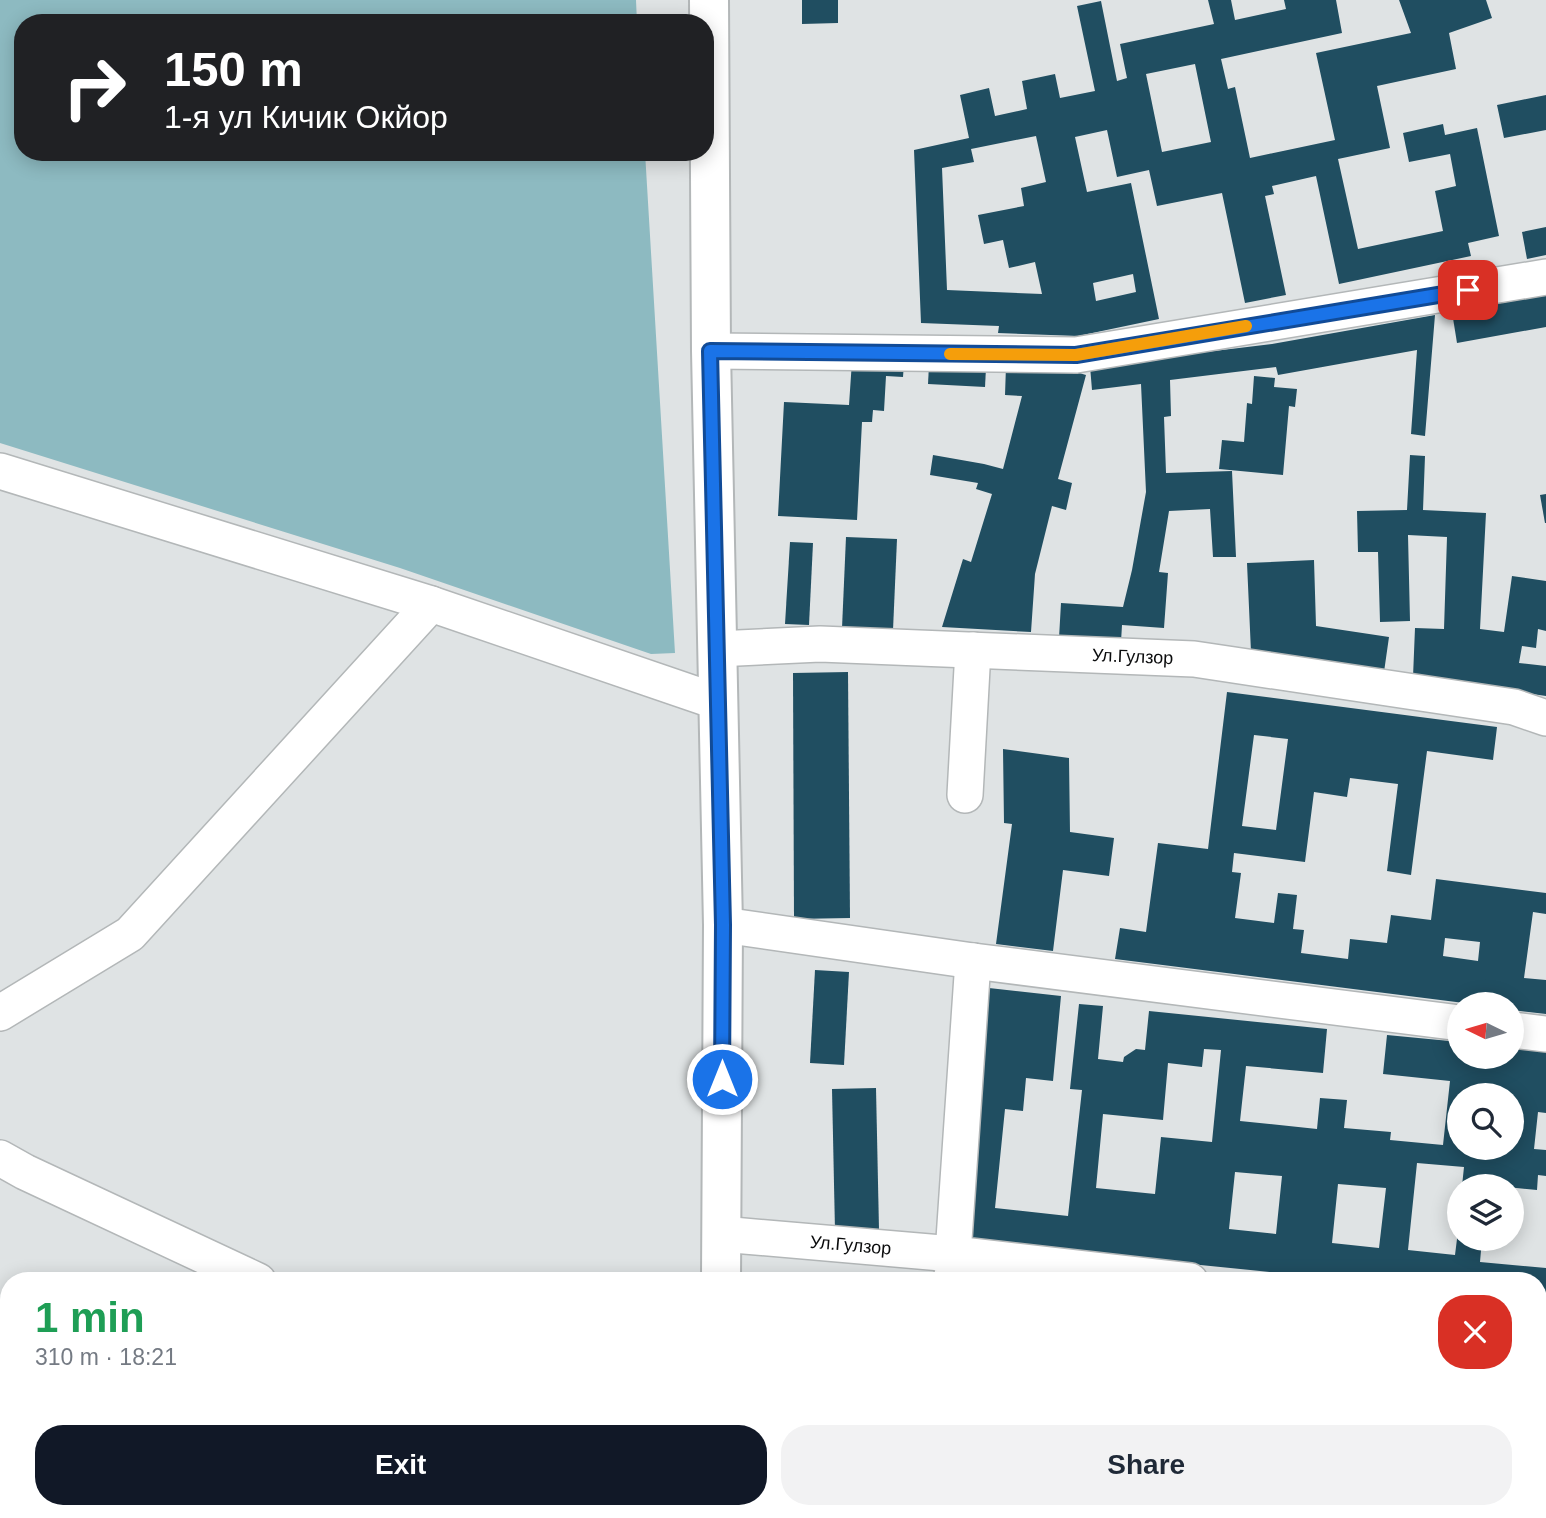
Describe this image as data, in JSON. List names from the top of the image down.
{
  "streets": {
    "street": ["Ул.Гулзор"]
  },
  "north": "left",
  "page": {
    "turn": ["150 m", "1-я ул Кичик Окйор"],
    "heading": ["1 min", "310 m · 18:21"],
    "buttons": ["Exit", "Share"]
  }
}
